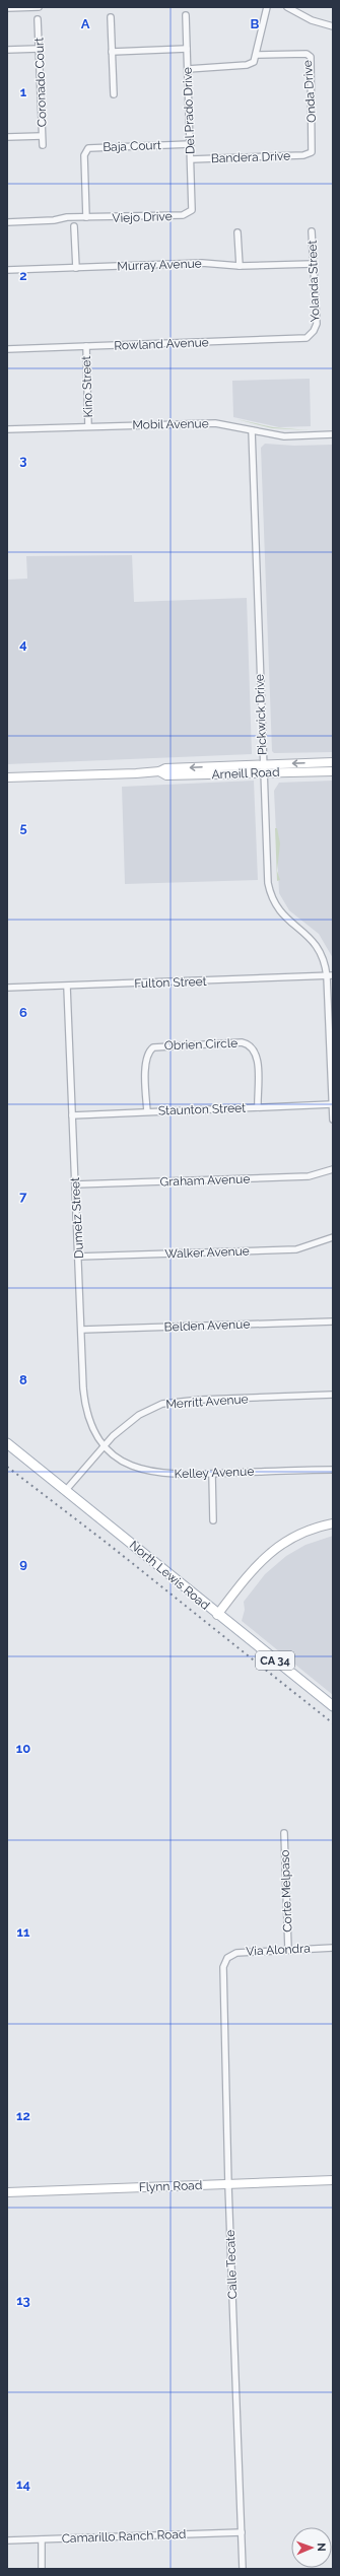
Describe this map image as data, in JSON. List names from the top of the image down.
{
  "streets": {
    "main road": [
      "Arneill Road",
      "North Lewis Road",
      "CA 34",
      "Flynn Road"
    ],
    "street": [
      "Coronado Court",
      "Onda Drive",
      "Del Prado Drive",
      "Baja Court",
      "Bandera Drive",
      "Viejo Drive",
      "Murray Avenue",
      "Yolanda Street",
      "Rowland Avenue",
      "Kino Street",
      "Mobil Avenue",
      "Pickwick Drive",
      "Fulton Street",
      "Obrien Circle",
      "Staunton Street",
      "Graham Avenue",
      "Dumetz Street",
      "Walker Avenue",
      "Belden Avenue",
      "Merritt Avenue",
      "Kelley Avenue",
      "Corte Melpaso",
      "Via Alondra",
      "Calle Tecate",
      "Camarillo Ranch Road"
    ]
  },
  "crossings": [
    ["Onda Drive", "Bandera Drive"],
    ["Del Prado Drive", "Baja Court"],
    ["Del Prado Drive", "Bandera Drive"],
    ["Del Prado Drive", "Viejo Drive"],
    ["Baja Court", "Viejo Drive"],
    ["Murray Avenue", "Yolanda Street"],
    ["Yolanda Street", "Rowland Avenue"],
    ["Rowland Avenue", "Kino Street"],
    ["Kino Street", "Mobil Avenue"],
    ["Mobil Avenue", "Pickwick Drive"],
    ["Pickwick Drive", "Arneill Road"],
    ["Pickwick Drive", "Fulton Street"],
    ["Pickwick Drive", "Staunton Street"],
    ["Fulton Street", "Dumetz Street"],
    ["Obrien Circle", "Staunton Street"],
    ["Staunton Street", "Dumetz Street"],
    ["Graham Avenue", "Dumetz Street"],
    ["Dumetz Street", "Walker Avenue"],
    ["Dumetz Street", "Belden Avenue"],
    ["Dumetz Street", "Merritt Avenue"],
    ["Dumetz Street", "Kelley Avenue"],
    ["Merritt Avenue", "Kelley Avenue"],
    ["Merritt Avenue", "North Lewis Road"],
    ["Corte Melpaso", "Via Alondra"],
    ["Via Alondra", "Calle Tecate"],
    ["Flynn Road", "Calle Tecate"],
    ["Calle Tecate", "Camarillo Ranch Road"]
  ],
  "north": "right",
  "grid": {
    "columns": ["A", "B"],
    "rows": [
      "1",
      "2",
      "3",
      "4",
      "5",
      "6",
      "7",
      "8",
      "9",
      "10",
      "11",
      "12",
      "13",
      "14"
    ]
  }
}
